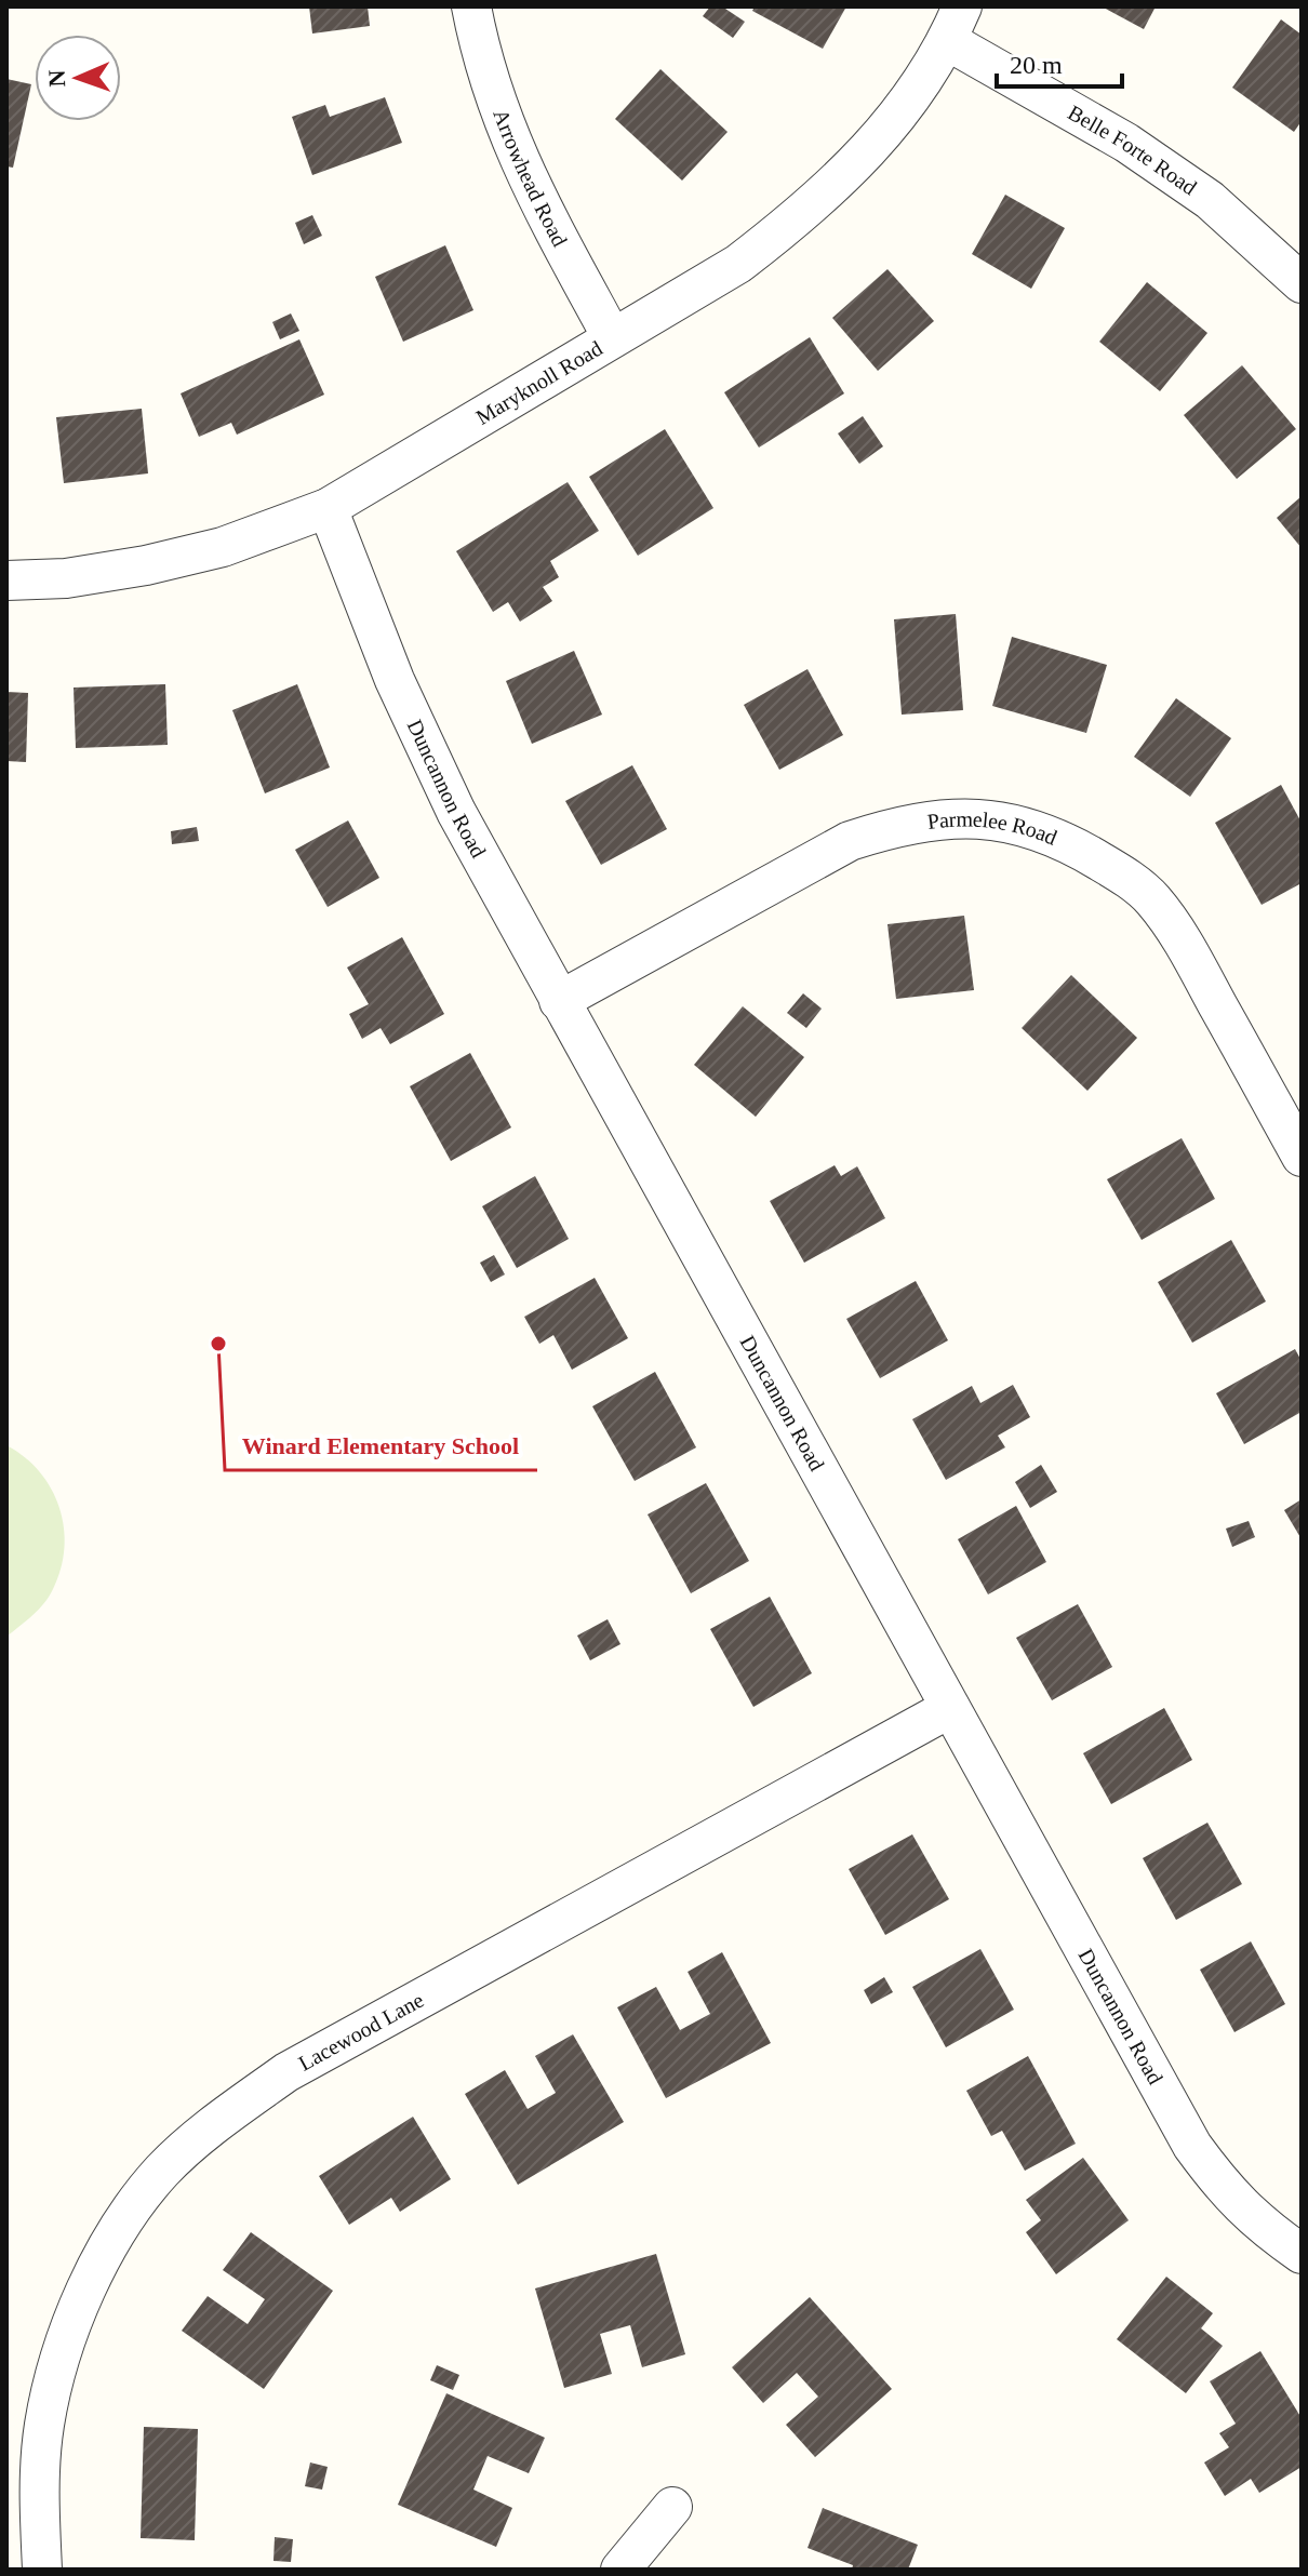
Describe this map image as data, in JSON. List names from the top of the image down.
{
  "streets": {
    "street": [
      "Belle Forte Road",
      "Arrowhead Road",
      "Maryknoll Road",
      "Duncannon Road",
      "Parmelee Road",
      "Lacewood Lane"
    ]
  },
  "crossings": [
    ["Belle Forte Road", "Maryknoll Road"],
    ["Arrowhead Road", "Maryknoll Road"],
    ["Maryknoll Road", "Duncannon Road"],
    ["Duncannon Road", "Parmelee Road"],
    ["Duncannon Road", "Lacewood Lane"]
  ],
  "places": ["Winard Elementary School"],
  "scale_bar": "20 m",
  "north": "left"
}
